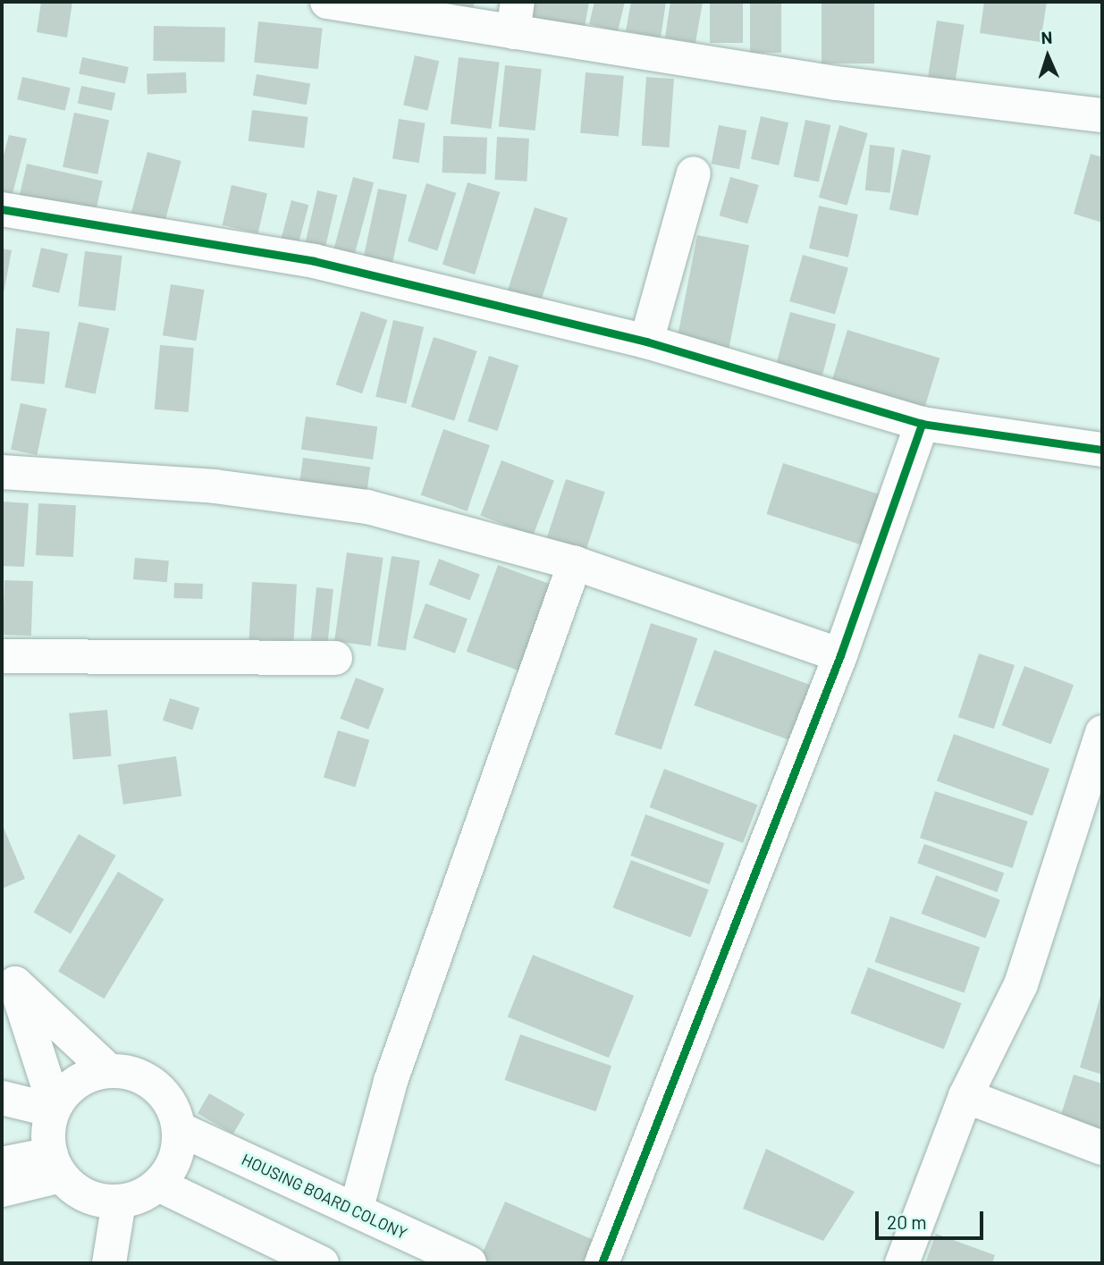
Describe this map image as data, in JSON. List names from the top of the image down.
{
  "streets": {
    "street": ["HOUSING BOARD COLONY"]
  },
  "scale_bar": "20 m",
  "north": "top"
}
